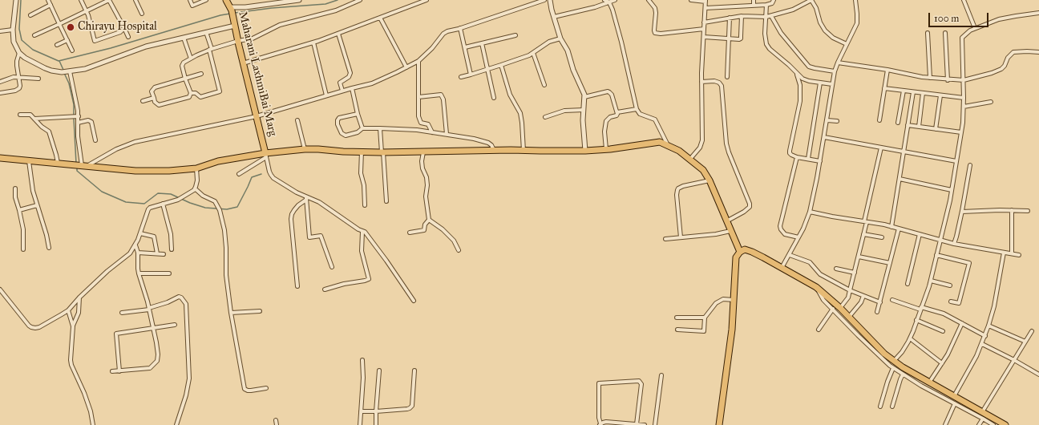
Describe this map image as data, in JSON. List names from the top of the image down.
{
  "streets": {
    "main road": ["Maharani LaxhmiBai Marg"]
  },
  "places": ["Chirayu Hospital"],
  "scale_bar": "100 m"
}
